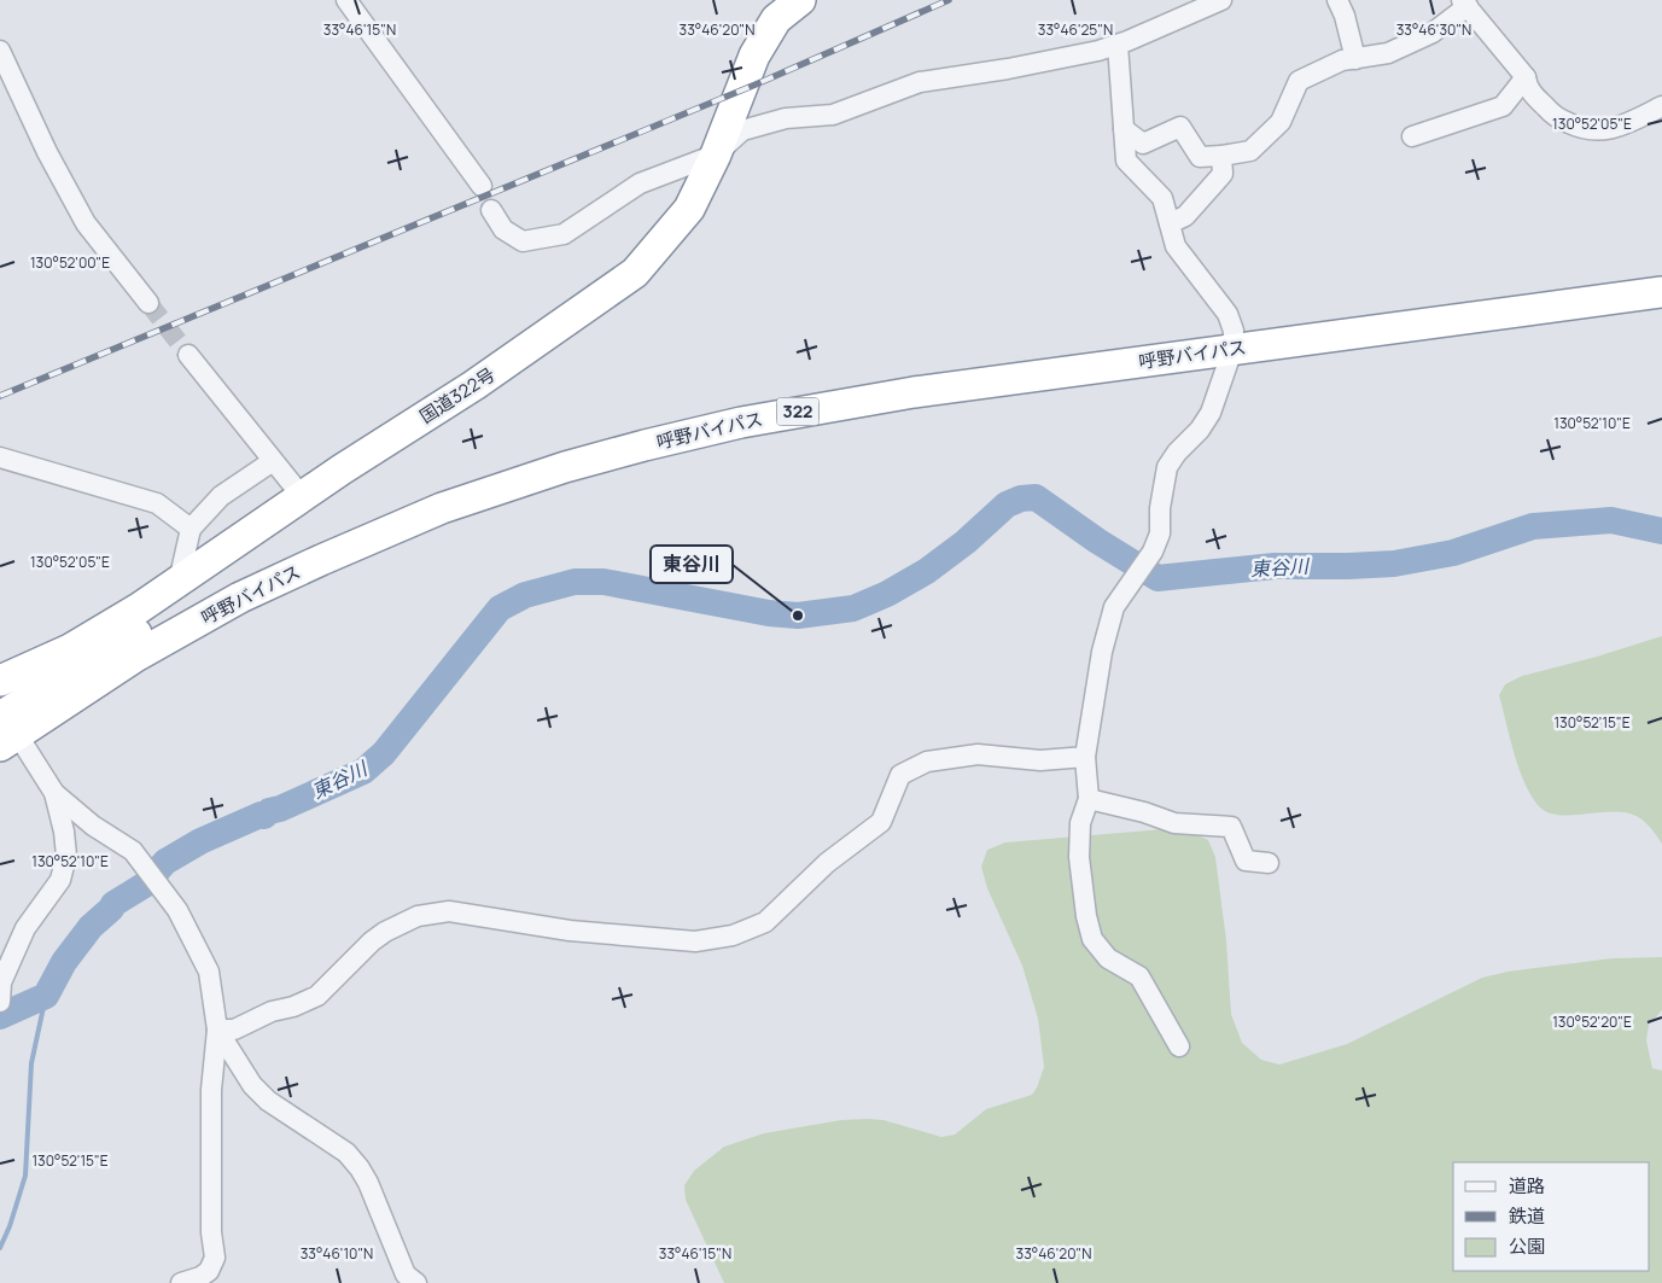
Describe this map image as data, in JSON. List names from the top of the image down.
{
  "streets": {
    "highway": ["呼野バイパス", "国道322号", "322"]
  },
  "water": ["東谷川"],
  "places": ["東谷川"],
  "legend": ["道路", "鉄道", "公園"],
  "coordinates": [
    "33°46'20\"N",
    "33°46'25\"N",
    "33°46'30\"N",
    "33°46'15\"N",
    "130°52'05\"E",
    "130°52'00\"E",
    "130°52'10\"E",
    "130°52'15\"E",
    "130°52'20\"E",
    "33°46'10\"N"
  ]
}
